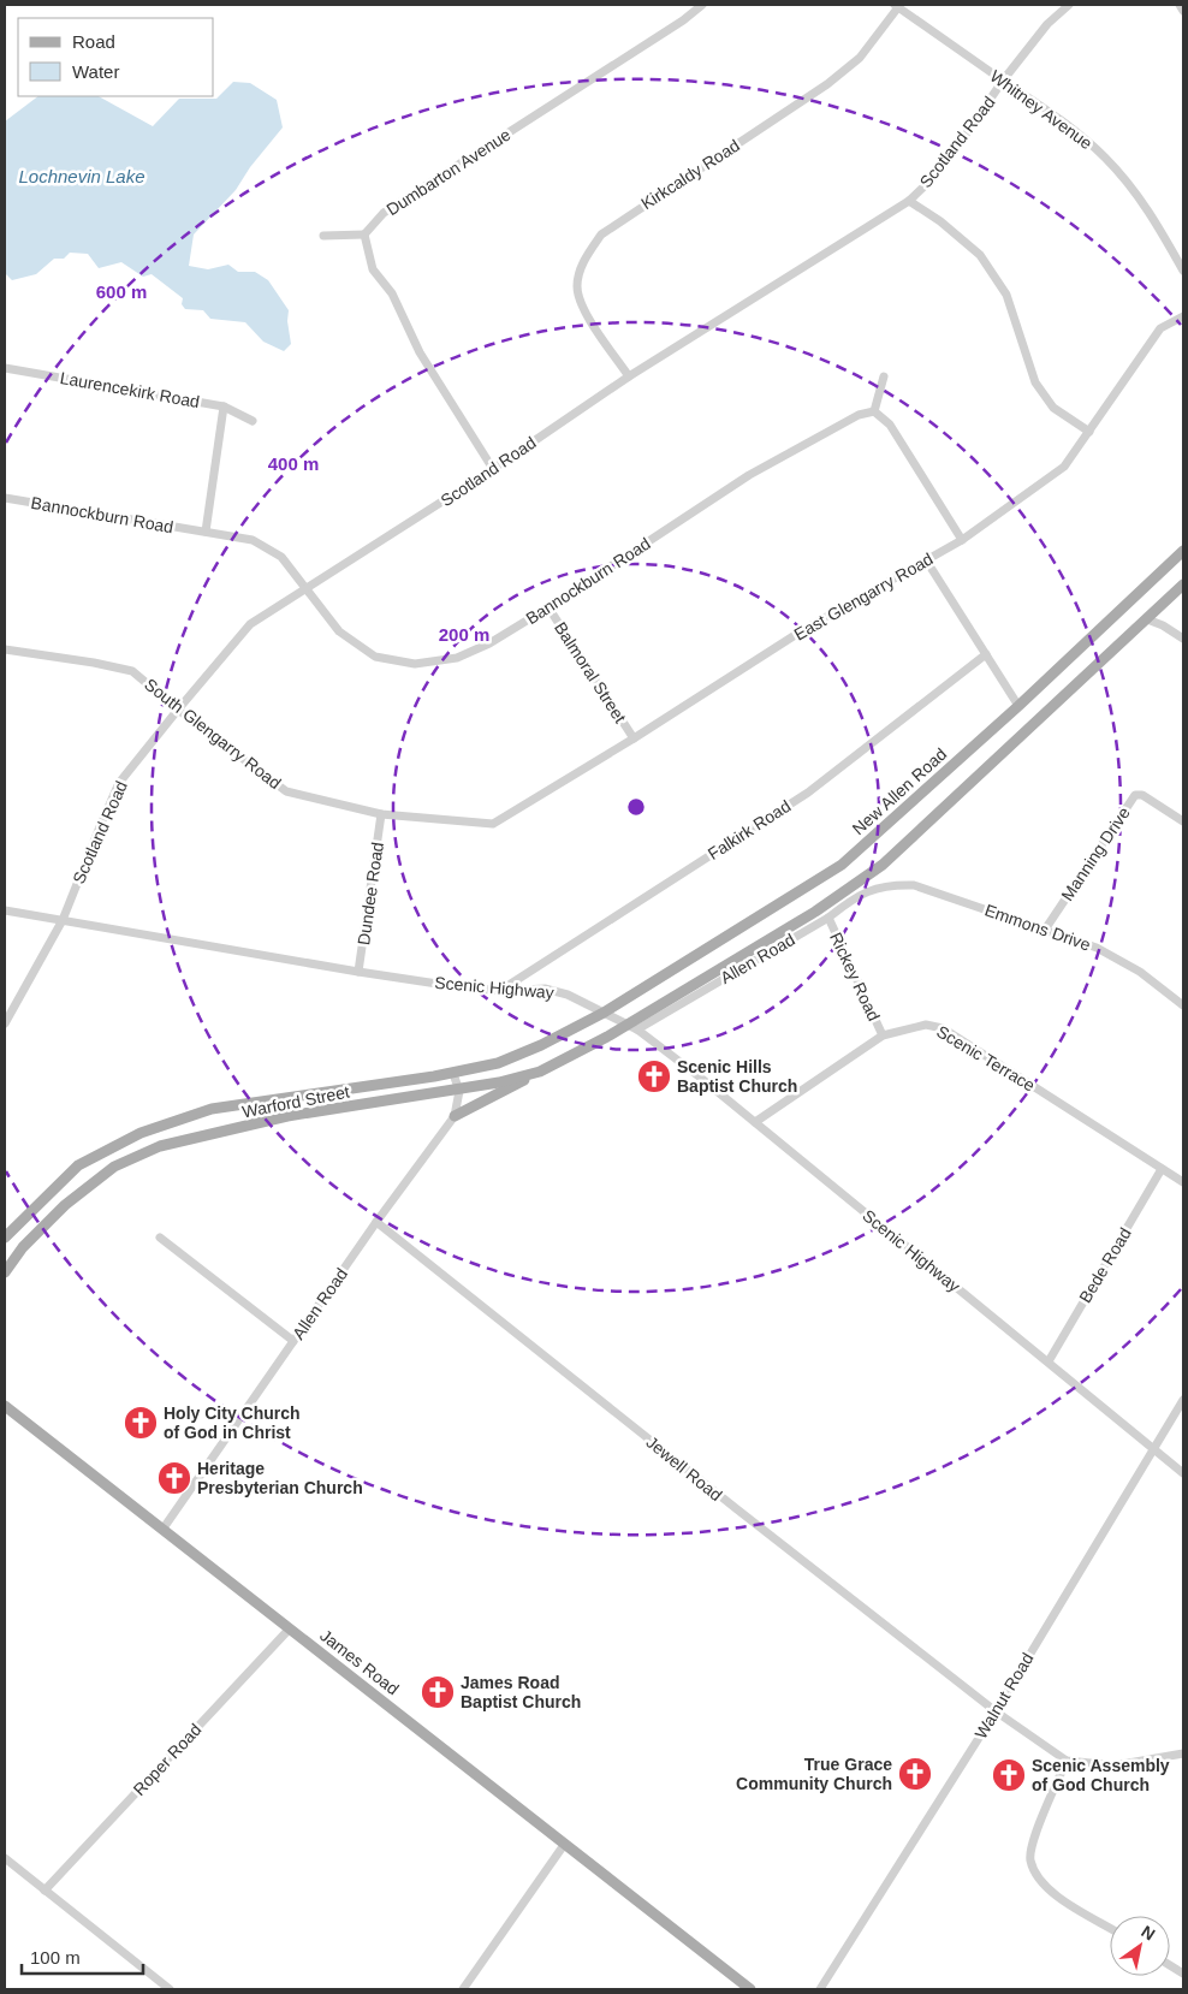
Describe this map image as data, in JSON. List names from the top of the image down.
{
  "streets": {
    "main road": ["New Allen Road", "Warford Street", "James Road"],
    "street": [
      "Whitney Avenue",
      "Scotland Road",
      "Dumbarton Avenue",
      "Kirkcaldy Road",
      "Laurencekirk Road",
      "Bannockburn Road",
      "East Glengarry Road",
      "Balmoral Street",
      "South Glengarry Road",
      "Falkirk Road",
      "Manning Drive",
      "Dundee Road",
      "Emmons Drive",
      "Allen Road",
      "Rickey Road",
      "Scenic Highway",
      "Scenic Terrace",
      "Bede Road",
      "Jewell Road",
      "Walnut Road",
      "Roper Road"
    ]
  },
  "crossings": [
    ["Whitney Avenue", "Scotland Road"],
    ["Whitney Avenue", "Kirkcaldy Road"],
    ["Scotland Road", "Kirkcaldy Road"],
    ["Scotland Road", "Bannockburn Road"],
    ["Scotland Road", "South Glengarry Road"],
    ["Scotland Road", "Scenic Highway"],
    ["Bannockburn Road", "Balmoral Street"],
    ["East Glengarry Road", "Balmoral Street"],
    ["East Glengarry Road", "South Glengarry Road"],
    ["South Glengarry Road", "Dundee Road"],
    ["New Allen Road", "Scenic Highway"],
    ["New Allen Road", "Warford Street"],
    ["Falkirk Road", "Scenic Highway"],
    ["Manning Drive", "Emmons Drive"],
    ["Dundee Road", "Scenic Highway"],
    ["Emmons Drive", "Allen Road"],
    ["Allen Road", "Rickey Road"],
    ["Allen Road", "Scenic Highway"],
    ["Allen Road", "Warford Street"],
    ["Allen Road", "Jewell Road"],
    ["Allen Road", "James Road"],
    ["Rickey Road", "Scenic Terrace"],
    ["Scenic Highway", "Scenic Terrace"],
    ["Scenic Highway", "Warford Street"],
    ["Scenic Highway", "Bede Road"],
    ["Scenic Highway", "Walnut Road"],
    ["Scenic Terrace", "Bede Road"],
    ["Jewell Road", "Walnut Road"],
    ["James Road", "Roper Road"]
  ],
  "water": ["Lochnevin Lake"],
  "places": {
    "church": [
      "Scenic Hills Baptist Church",
      "Holy City Church of God in Christ",
      "Heritage Presbyterian Church",
      "James Road Baptist Church",
      "True Grace Community Church",
      "Scenic Assembly of God Church"
    ]
  },
  "legend": ["Road", "Water"],
  "scale_bar": "100 m",
  "north": "top right",
  "rings": ["600 m", "400 m", "200 m"]
}
